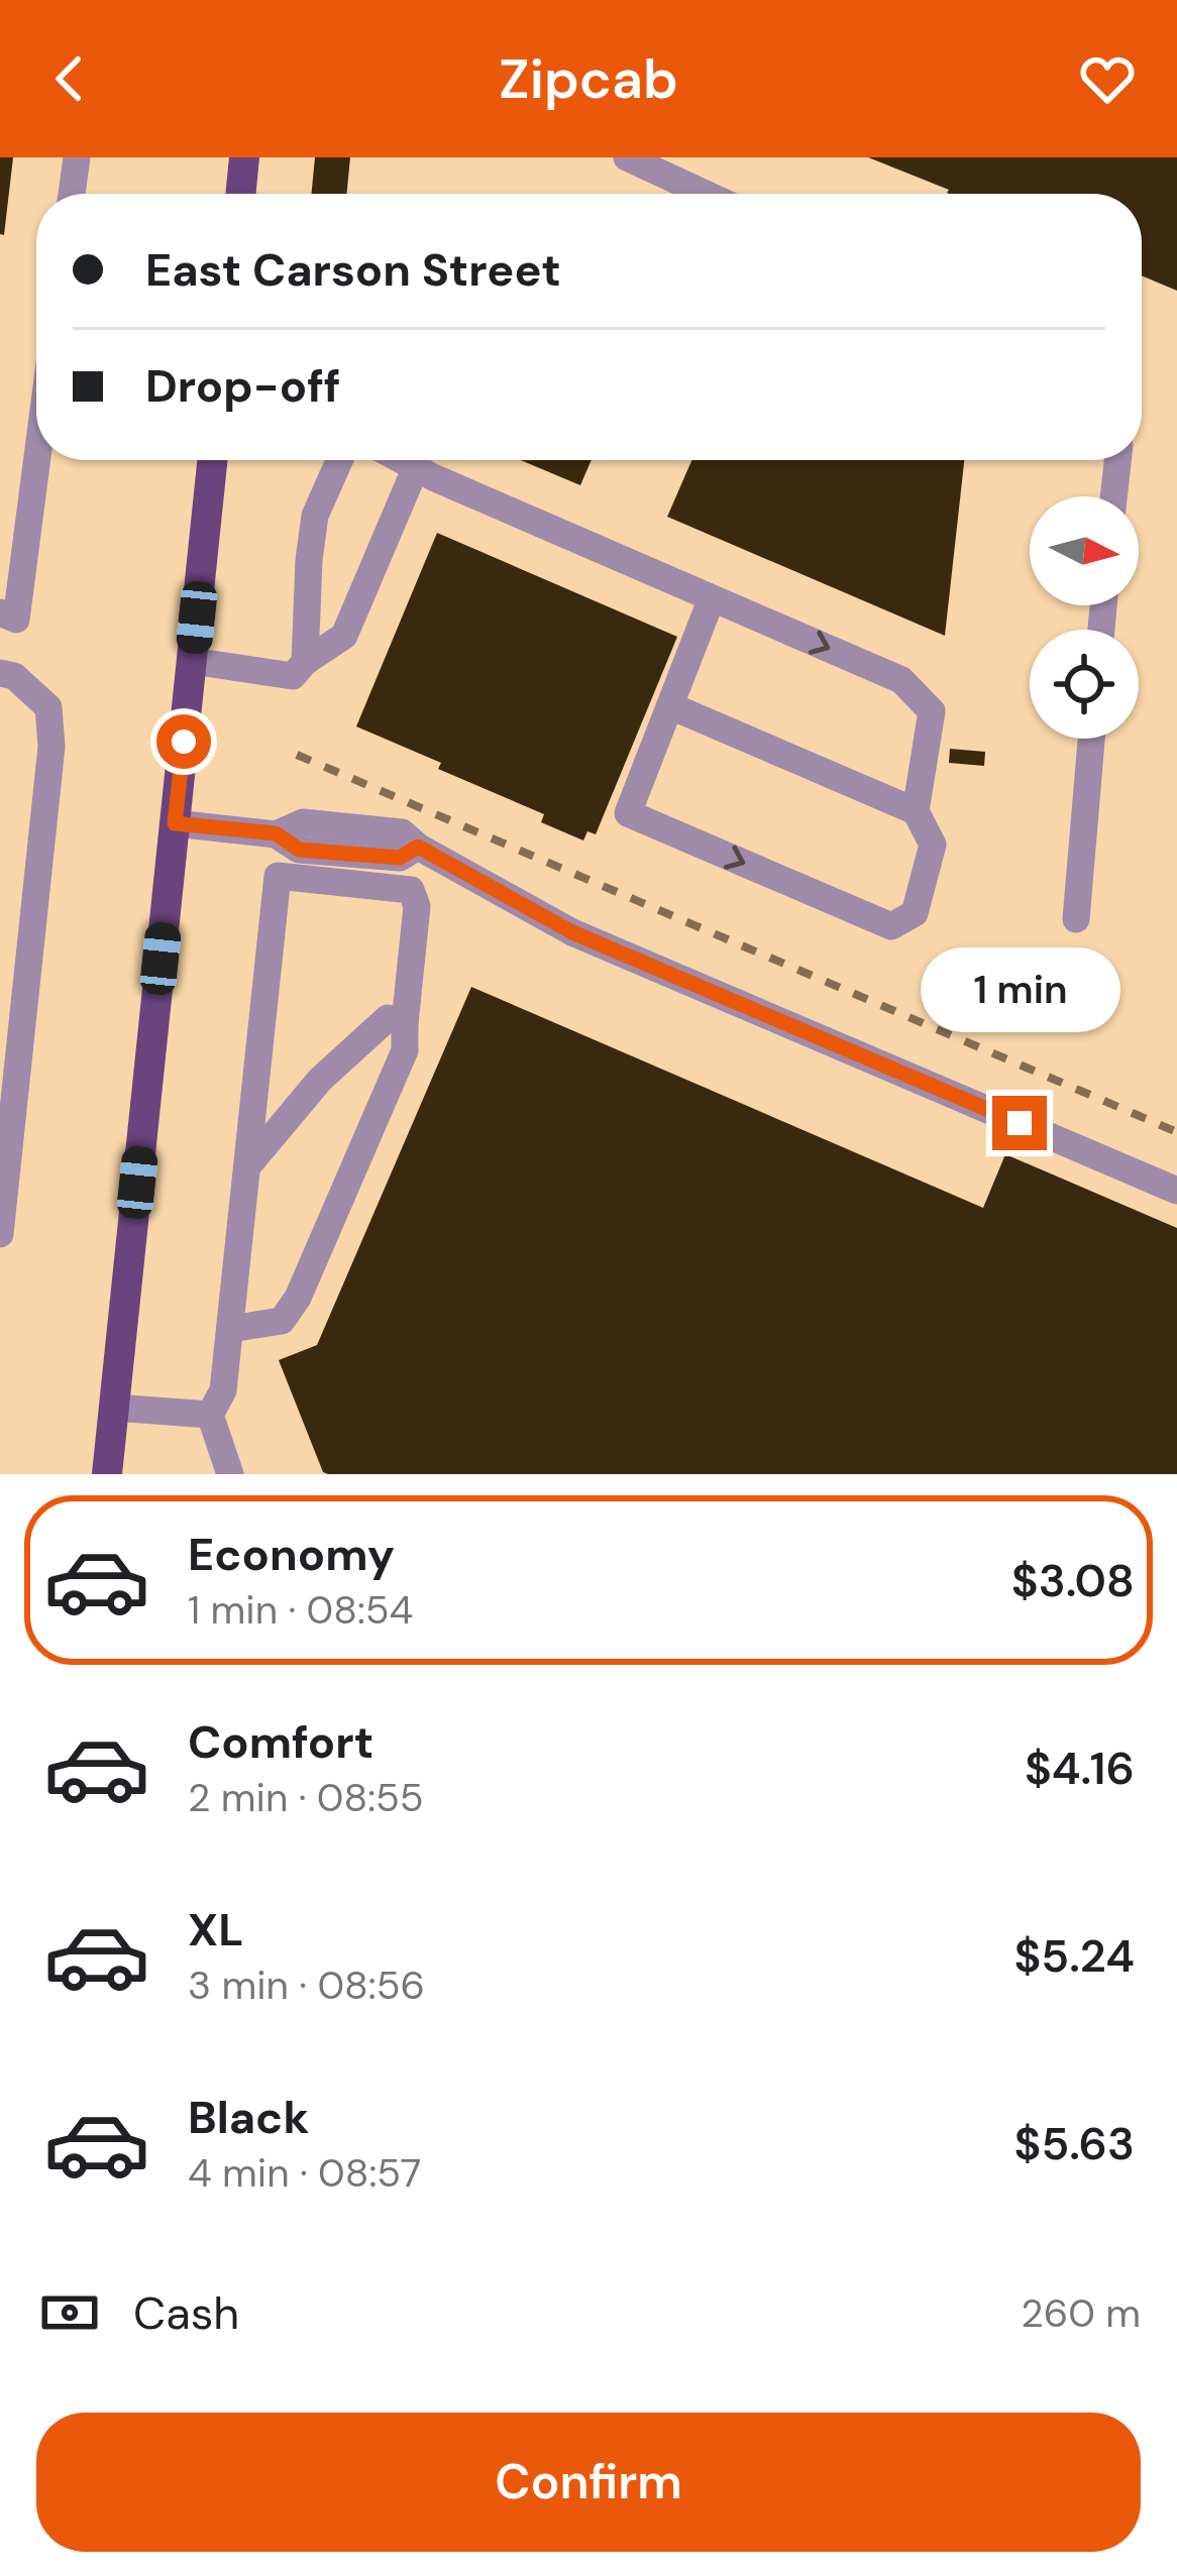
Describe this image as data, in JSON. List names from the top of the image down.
{
  "north": "right",
  "page": {
    "header": "Zipcab",
    "banner": ["East Carson Street", "Drop-off"],
    "bubble": "1 min",
    "list": [
      {
        "name": "Economy",
        "note": "1 min · 08:54",
        "value": "$3.08"
      },
      {
        "name": "Comfort",
        "note": "2 min · 08:55",
        "value": "$4.16"
      },
      {
        "name": "XL",
        "note": "3 min · 08:56",
        "value": "$5.24"
      },
      {
        "name": "Black",
        "note": "4 min · 08:57",
        "value": "$5.63"
      }
    ],
    "pay": ["Cash", "260 m"],
    "buttons": "Confirm"
  }
}
